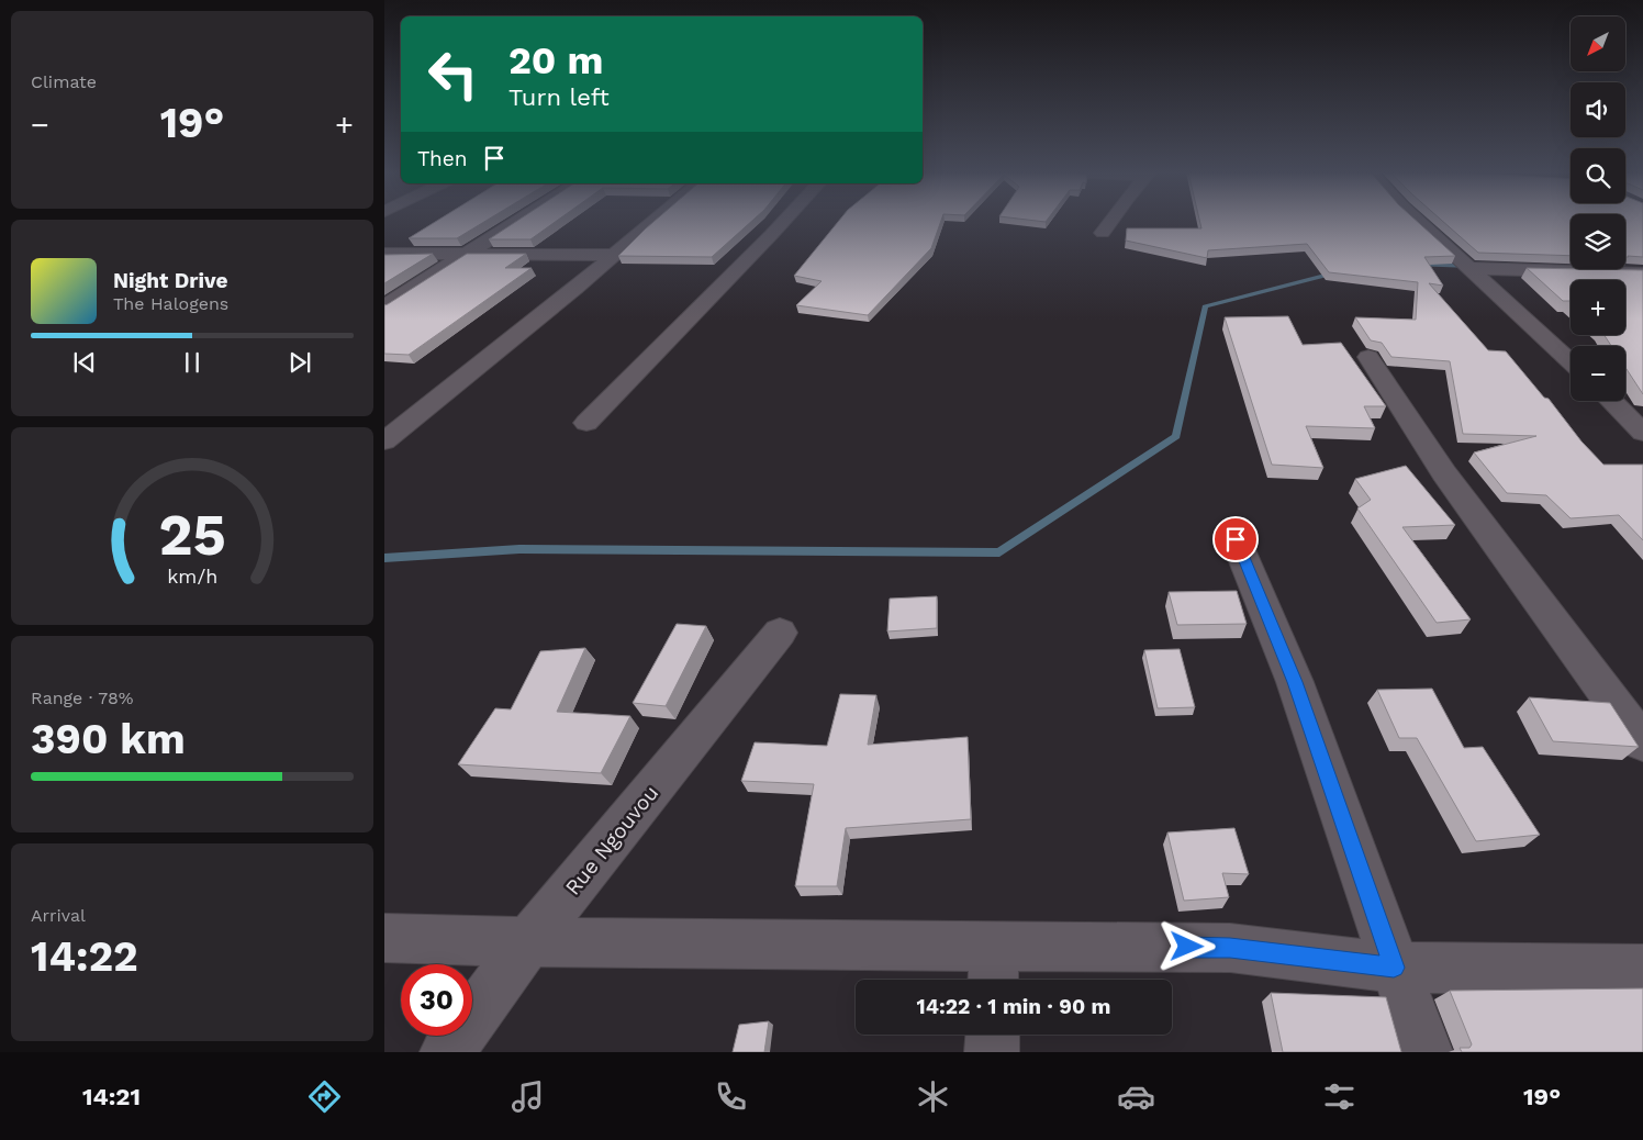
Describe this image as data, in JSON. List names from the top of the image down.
{
  "streets": {
    "street": ["Rue Ngouvou"]
  },
  "north": "bottom left",
  "page": {
    "tile": [
      "Climate",
      ["Range · 78%", "390 km"],
      ["Arrival", "14:22"]
    ],
    "map_buttons": ["+", "−"],
    "turn": ["20 m", "Turn left"],
    "heat": ["−", "19°", "+"],
    "then": "Then",
    "song": ["Night Drive", "The Halogens"],
    "limit": "30",
    "trip": "14:22 · 1 min · 90 m",
    "tabs": ["14:21", "19°"],
    "gauge": ["25", "km/h"]
  }
}
